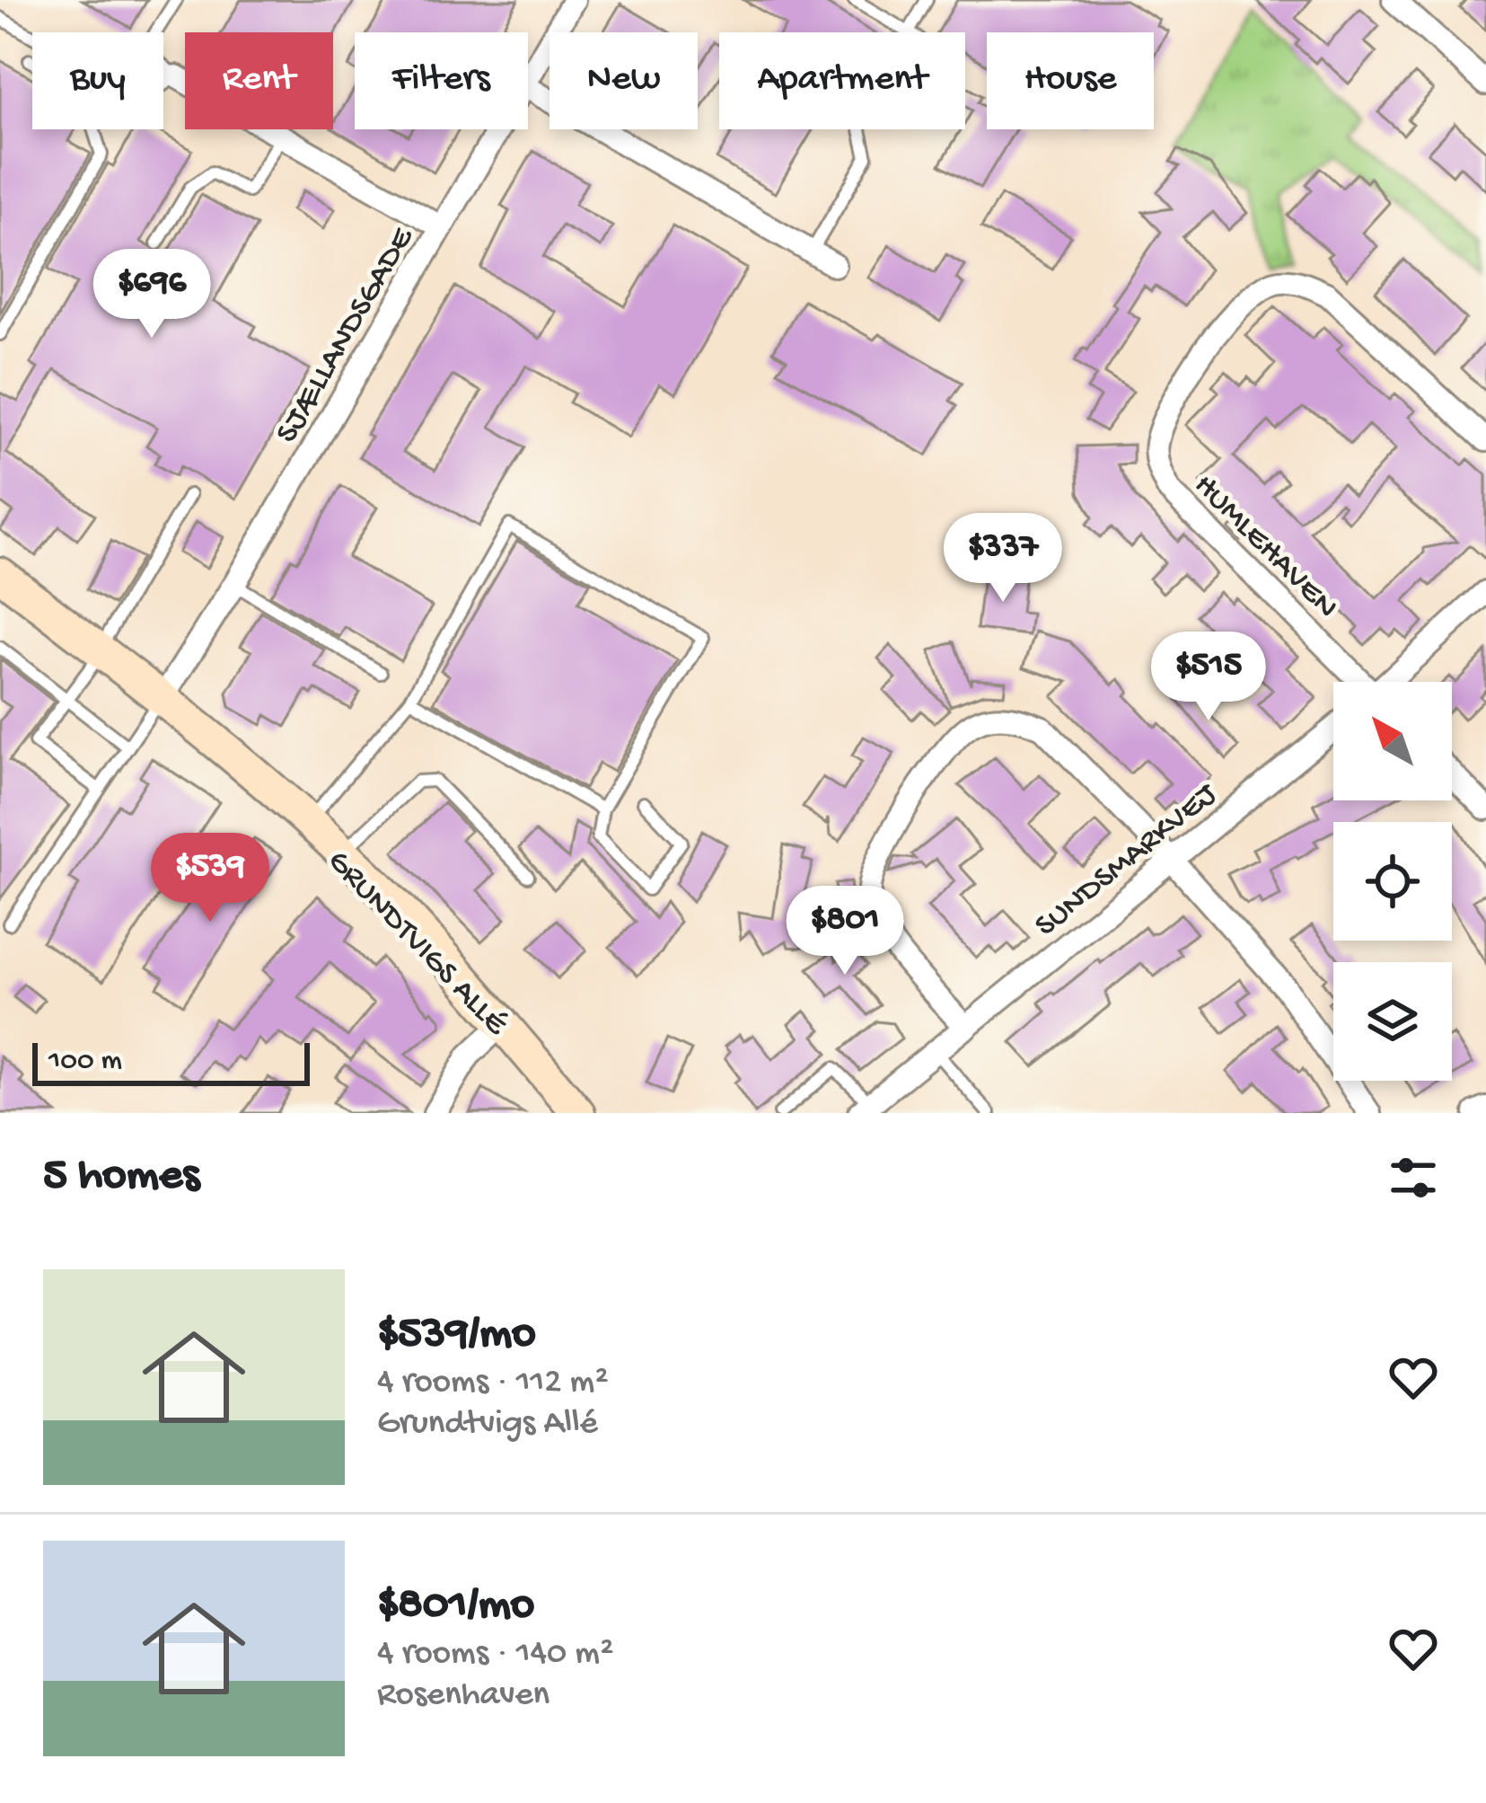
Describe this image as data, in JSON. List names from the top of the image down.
{
  "streets": {
    "street": [
      "SJÆLLANDSGADE",
      "HUMLEHAVEN",
      "SUNDSMARKVEJ",
      "GRUNDTVIGS ALLÉ"
    ]
  },
  "crossings": [
    ["SJÆLLANDSGADE", "GRUNDTVIGS ALLÉ"]
  ],
  "scale_bar": "100 m",
  "north": "top left",
  "page": {
    "chip": [
      "Buy",
      "Rent",
      "Filters",
      "New",
      "Apartment",
      "House"
    ],
    "price": [
      "$696",
      "$337",
      "$515",
      "$539",
      "$801"
    ],
    "scale": "100 m",
    "heading": "5 homes",
    "list": [
      {
        "name": "$539/mo",
        "note": "4 rooms · 112 m² · Grundtvigs Allé"
      },
      {
        "name": "$801/mo",
        "note": "4 rooms · 140 m² · Rosenhaven"
      }
    ]
  }
}
